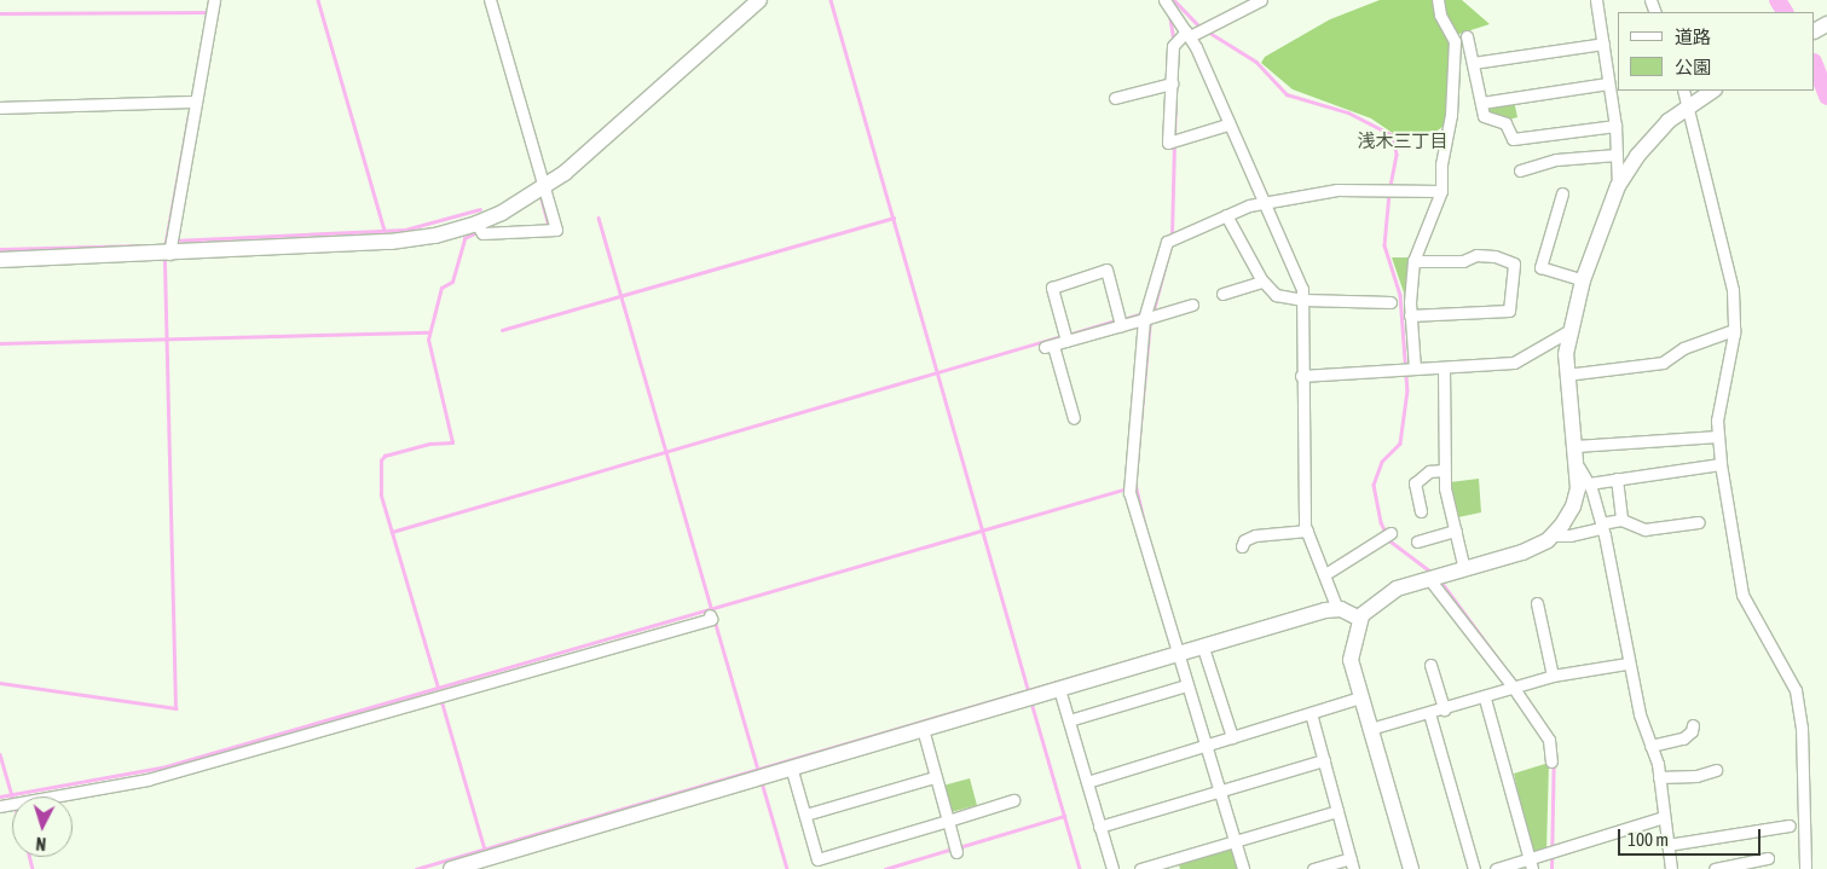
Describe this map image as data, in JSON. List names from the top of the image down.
{
  "districts": ["浅木三丁目"],
  "legend": ["道路", "公園"],
  "scale_bar": "100 m",
  "north": "bottom"
}
